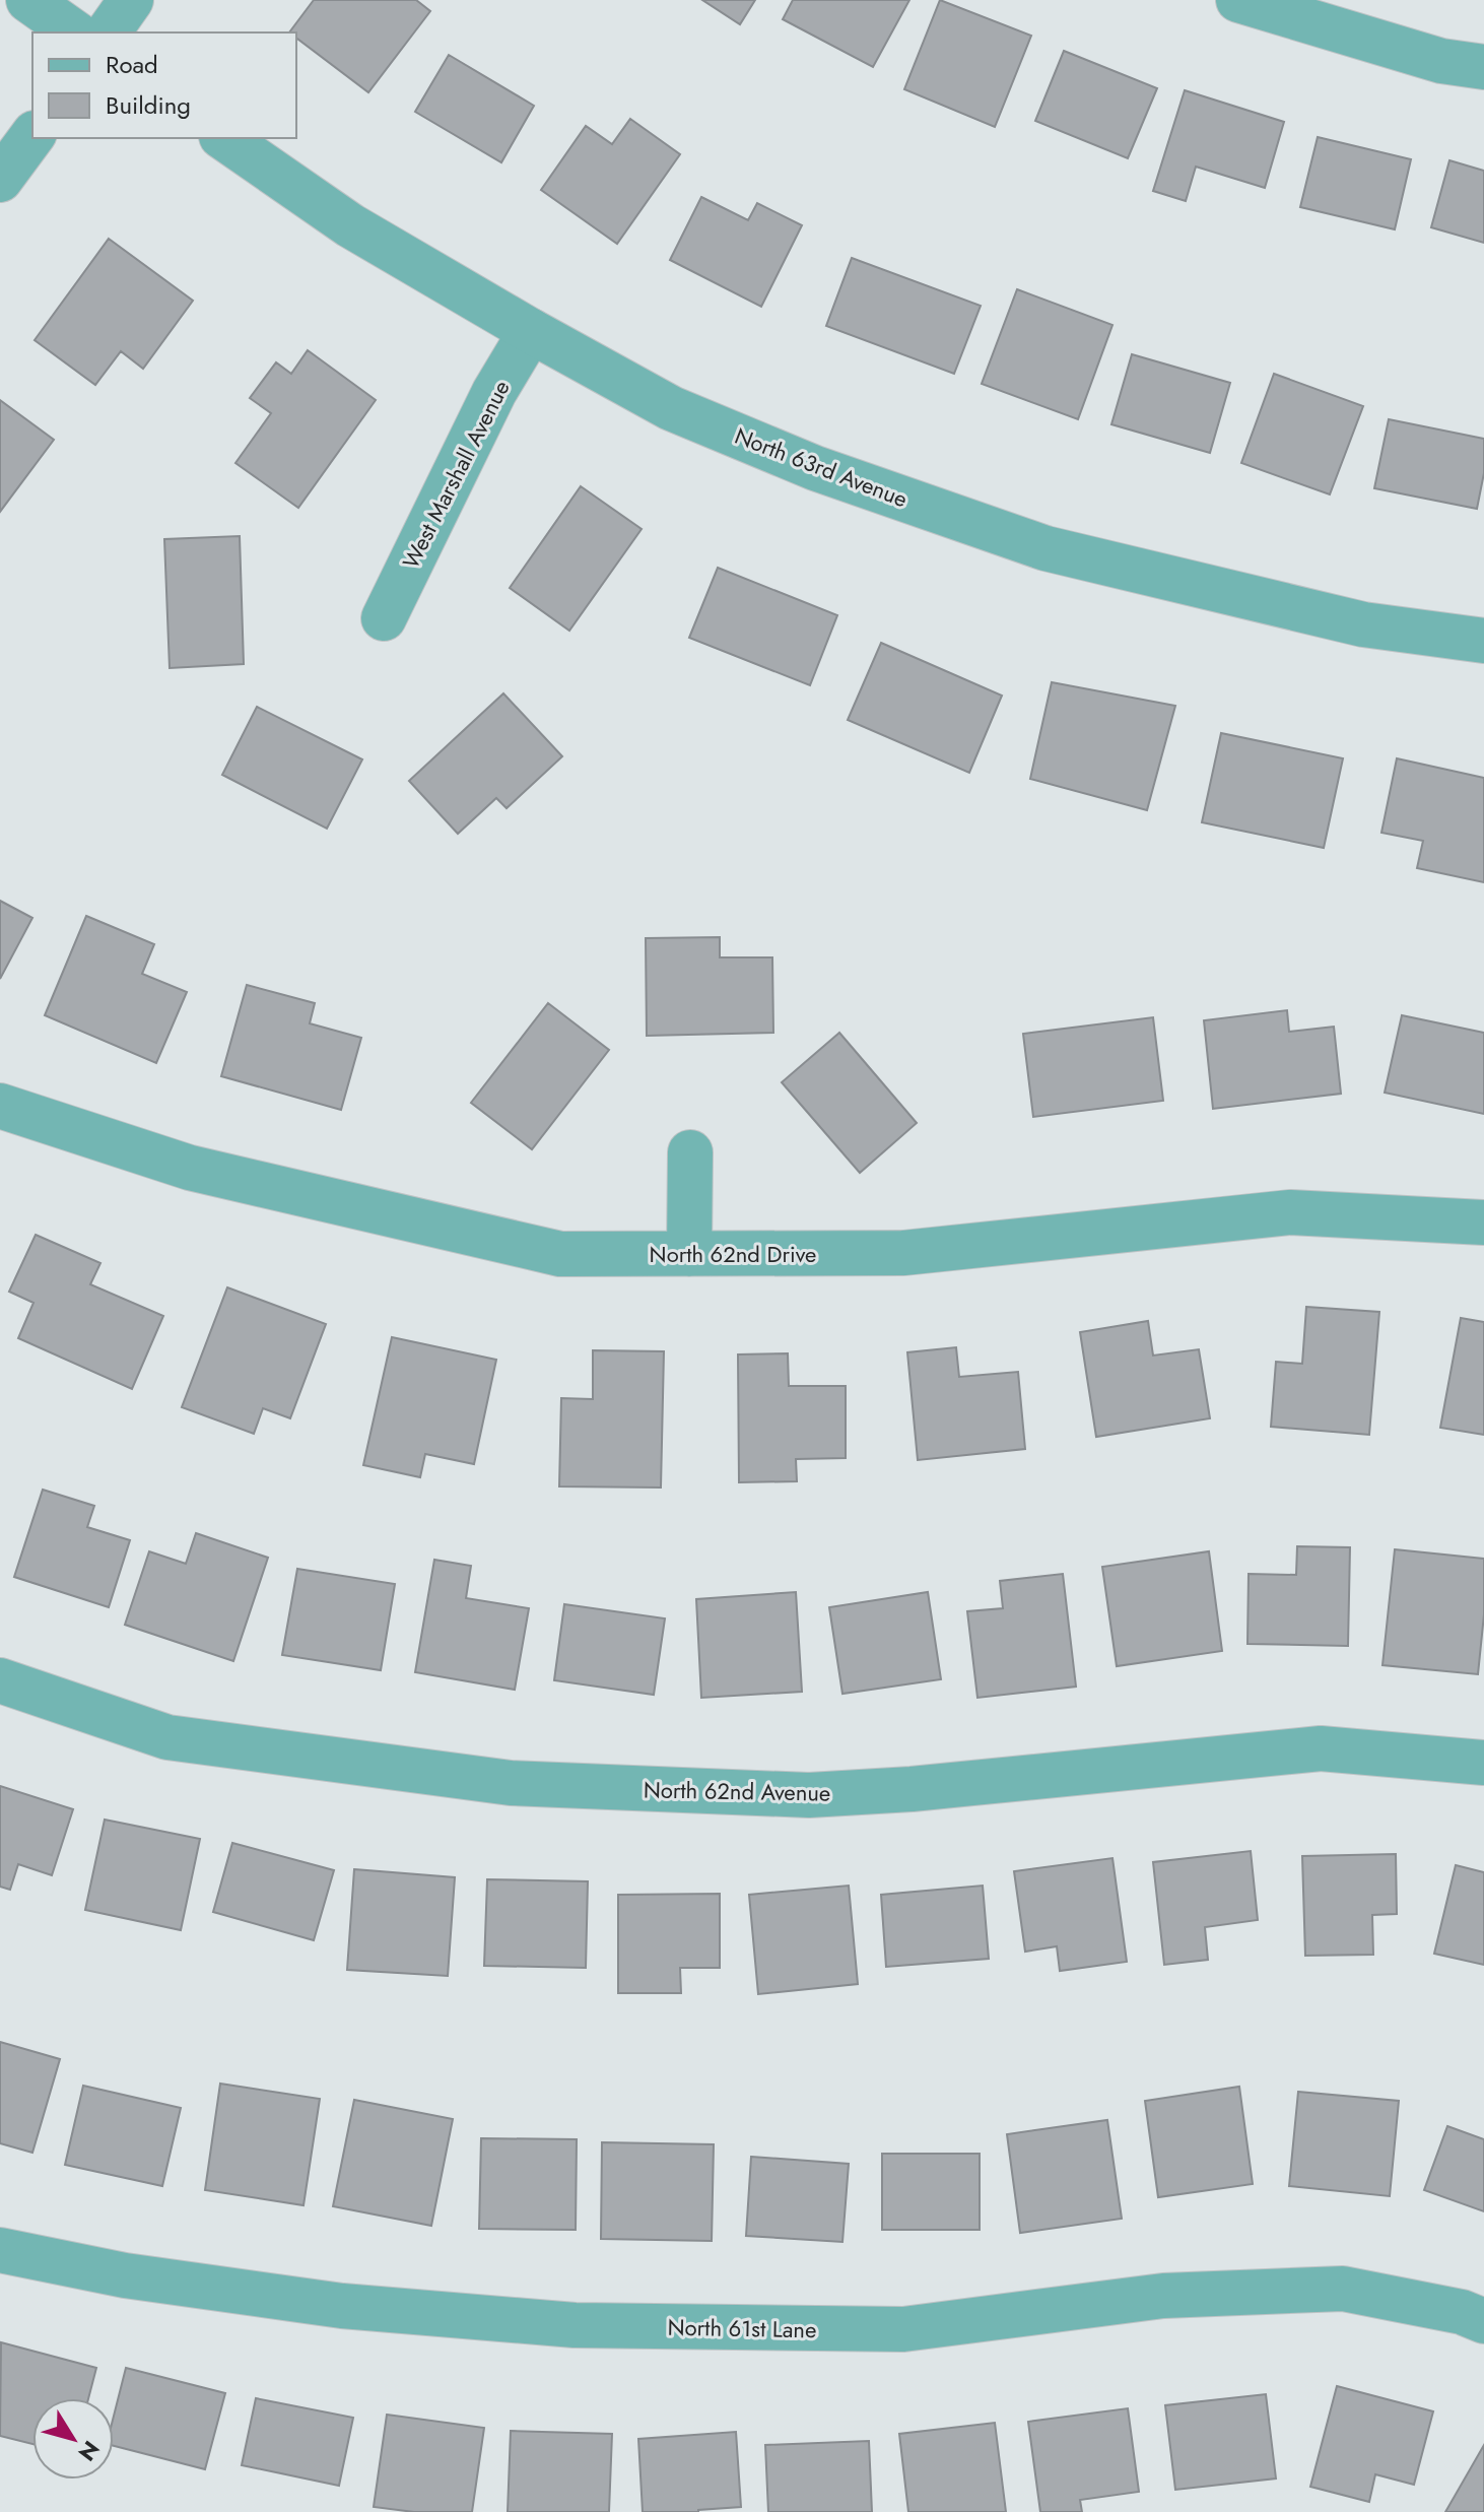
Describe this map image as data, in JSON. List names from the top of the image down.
{
  "streets": {
    "street": [
      "North 63rd Avenue",
      "West Marshall Avenue",
      "North 62nd Drive",
      "North 62nd Avenue",
      "North 61st Lane"
    ]
  },
  "crossings": [
    ["North 63rd Avenue", "West Marshall Avenue"]
  ],
  "legend": ["Road", "Building"],
  "north": "bottom right"
}
